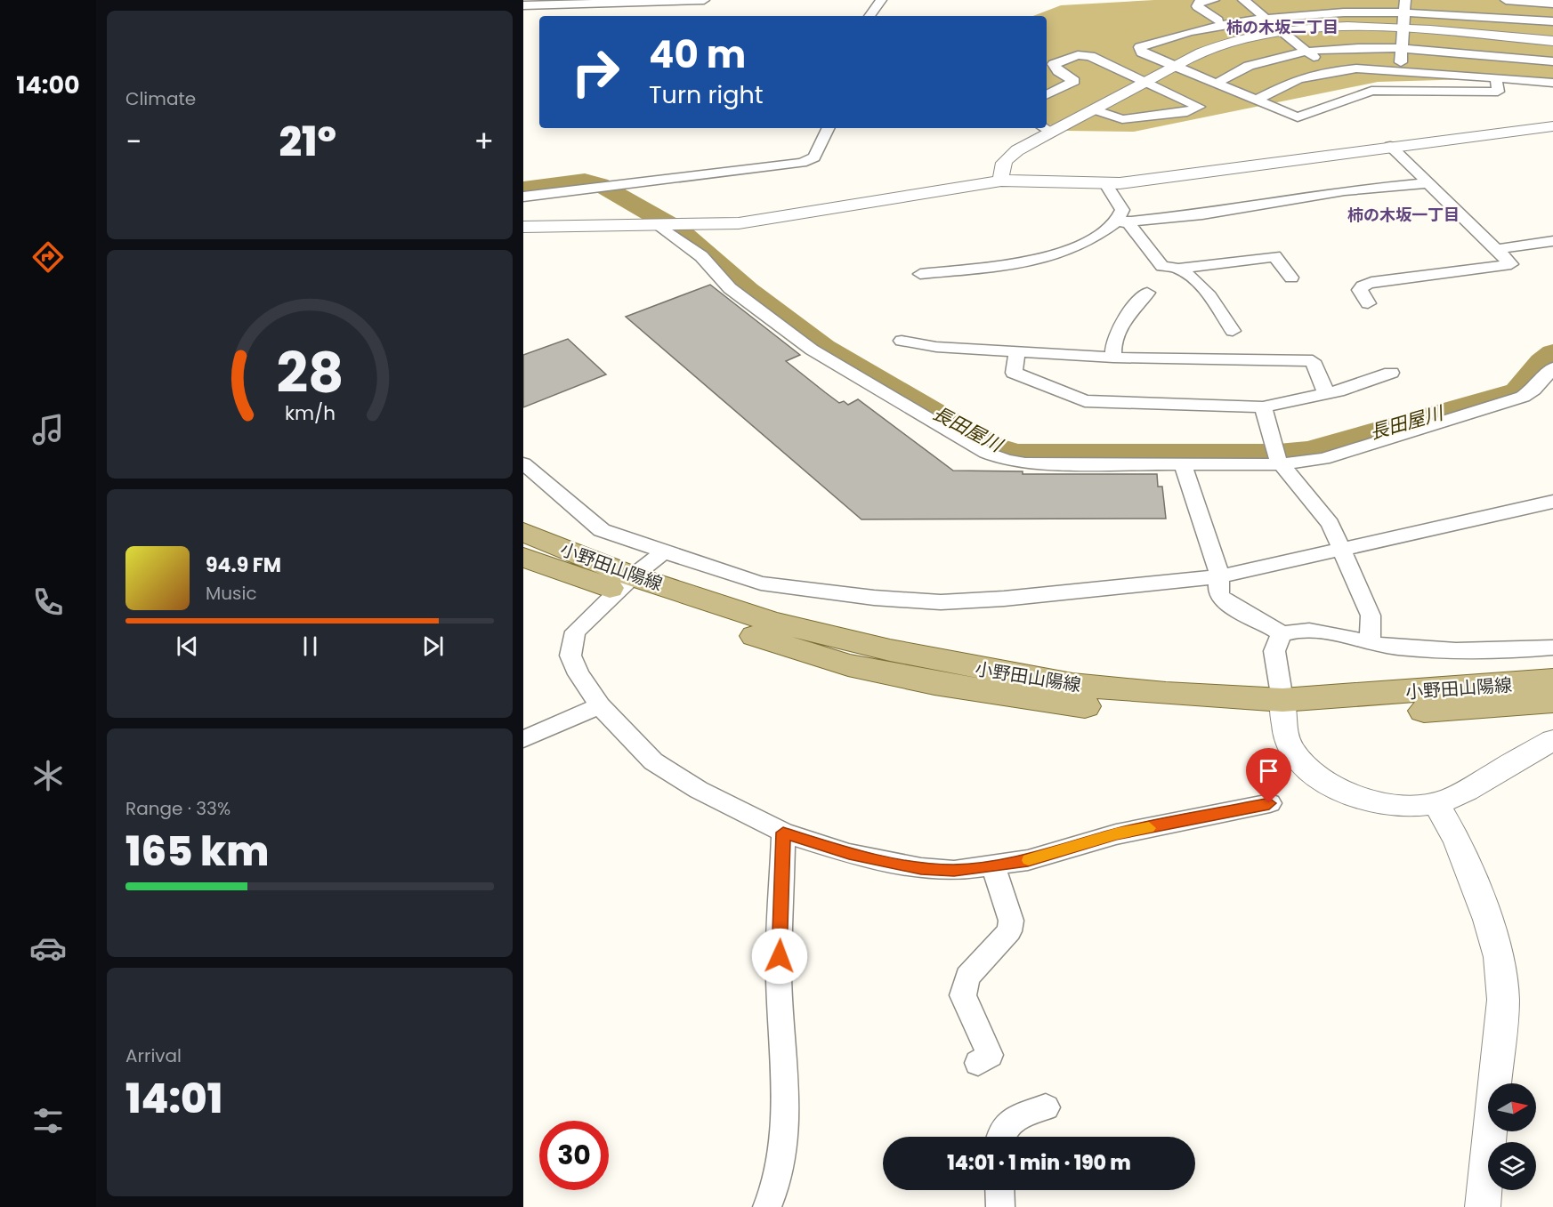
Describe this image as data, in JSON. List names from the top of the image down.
{
  "streets": {
    "main road": ["小野田山陽線"]
  },
  "districts": ["柿の木坂二丁目", "柿の木坂一丁目"],
  "water": ["長田屋川"],
  "north": "right",
  "page": {
    "tabs": "14:00",
    "tile": [
      "Climate",
      ["Range · 33%", "165 km"],
      ["Arrival", "14:01"]
    ],
    "turn": ["40 m", "Turn right"],
    "heat": ["−", "21°", "+"],
    "song": ["94.9 FM", "Music"],
    "limit": "30",
    "trip": "14:01 · 1 min · 190 m",
    "gauge": ["28", "km/h"]
  }
}
